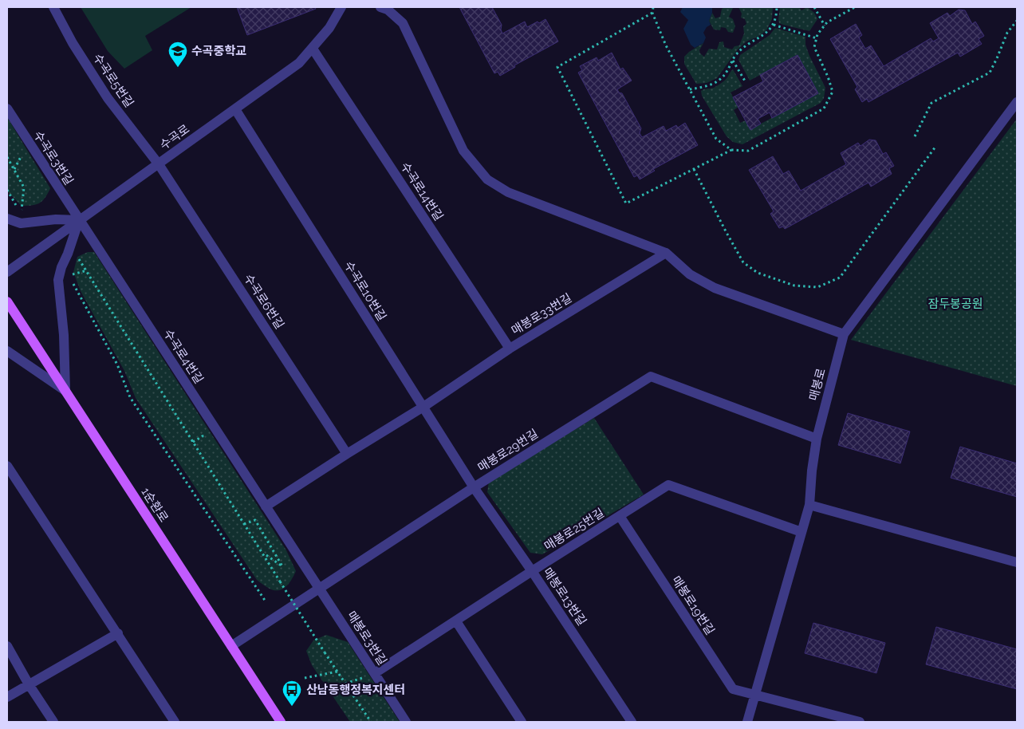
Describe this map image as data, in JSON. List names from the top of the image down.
{
  "streets": {
    "main road": ["1순환로"],
    "street": [
      "수곡로5번길",
      "수곡로",
      "수곡로3번길",
      "수곡로14번길",
      "수곡로10번길",
      "수곡로6번길",
      "매봉로33번길",
      "수곡로4번길",
      "매봉로",
      "매봉로29번길",
      "매봉로25번길",
      "매봉로13번길",
      "매봉로19번길",
      "매봉로3번길"
    ]
  },
  "crossings": [
    ["수곡로5번길", "수곡로"],
    ["수곡로5번길", "수곡로6번길"],
    ["수곡로", "수곡로3번길"],
    ["수곡로", "수곡로14번길"],
    ["수곡로", "수곡로10번길"],
    ["수곡로", "수곡로6번길"],
    ["수곡로", "수곡로4번길"],
    ["수곡로3번길", "수곡로4번길"],
    ["수곡로14번길", "매봉로33번길"],
    ["수곡로10번길", "매봉로33번길"],
    ["수곡로10번길", "매봉로29번길"],
    ["수곡로10번길", "매봉로13번길"],
    ["수곡로6번길", "매봉로33번길"],
    ["매봉로33번길", "수곡로4번길"],
    ["수곡로4번길", "매봉로29번길"],
    ["수곡로4번길", "매봉로3번길"],
    ["매봉로", "매봉로29번길"],
    ["매봉로", "매봉로25번길"],
    ["매봉로", "매봉로19번길"],
    ["매봉로29번길", "1순환로"],
    ["매봉로29번길", "매봉로13번길"],
    ["매봉로29번길", "매봉로3번길"],
    ["매봉로25번길", "매봉로13번길"],
    ["매봉로25번길", "매봉로19번길"],
    ["매봉로25번길", "매봉로3번길"]
  ],
  "parks": ["잠두봉공원"],
  "places": {
    "school or university": ["수곡중학교"],
    "bus stop": ["산남동행정복지센터"]
  }
}
